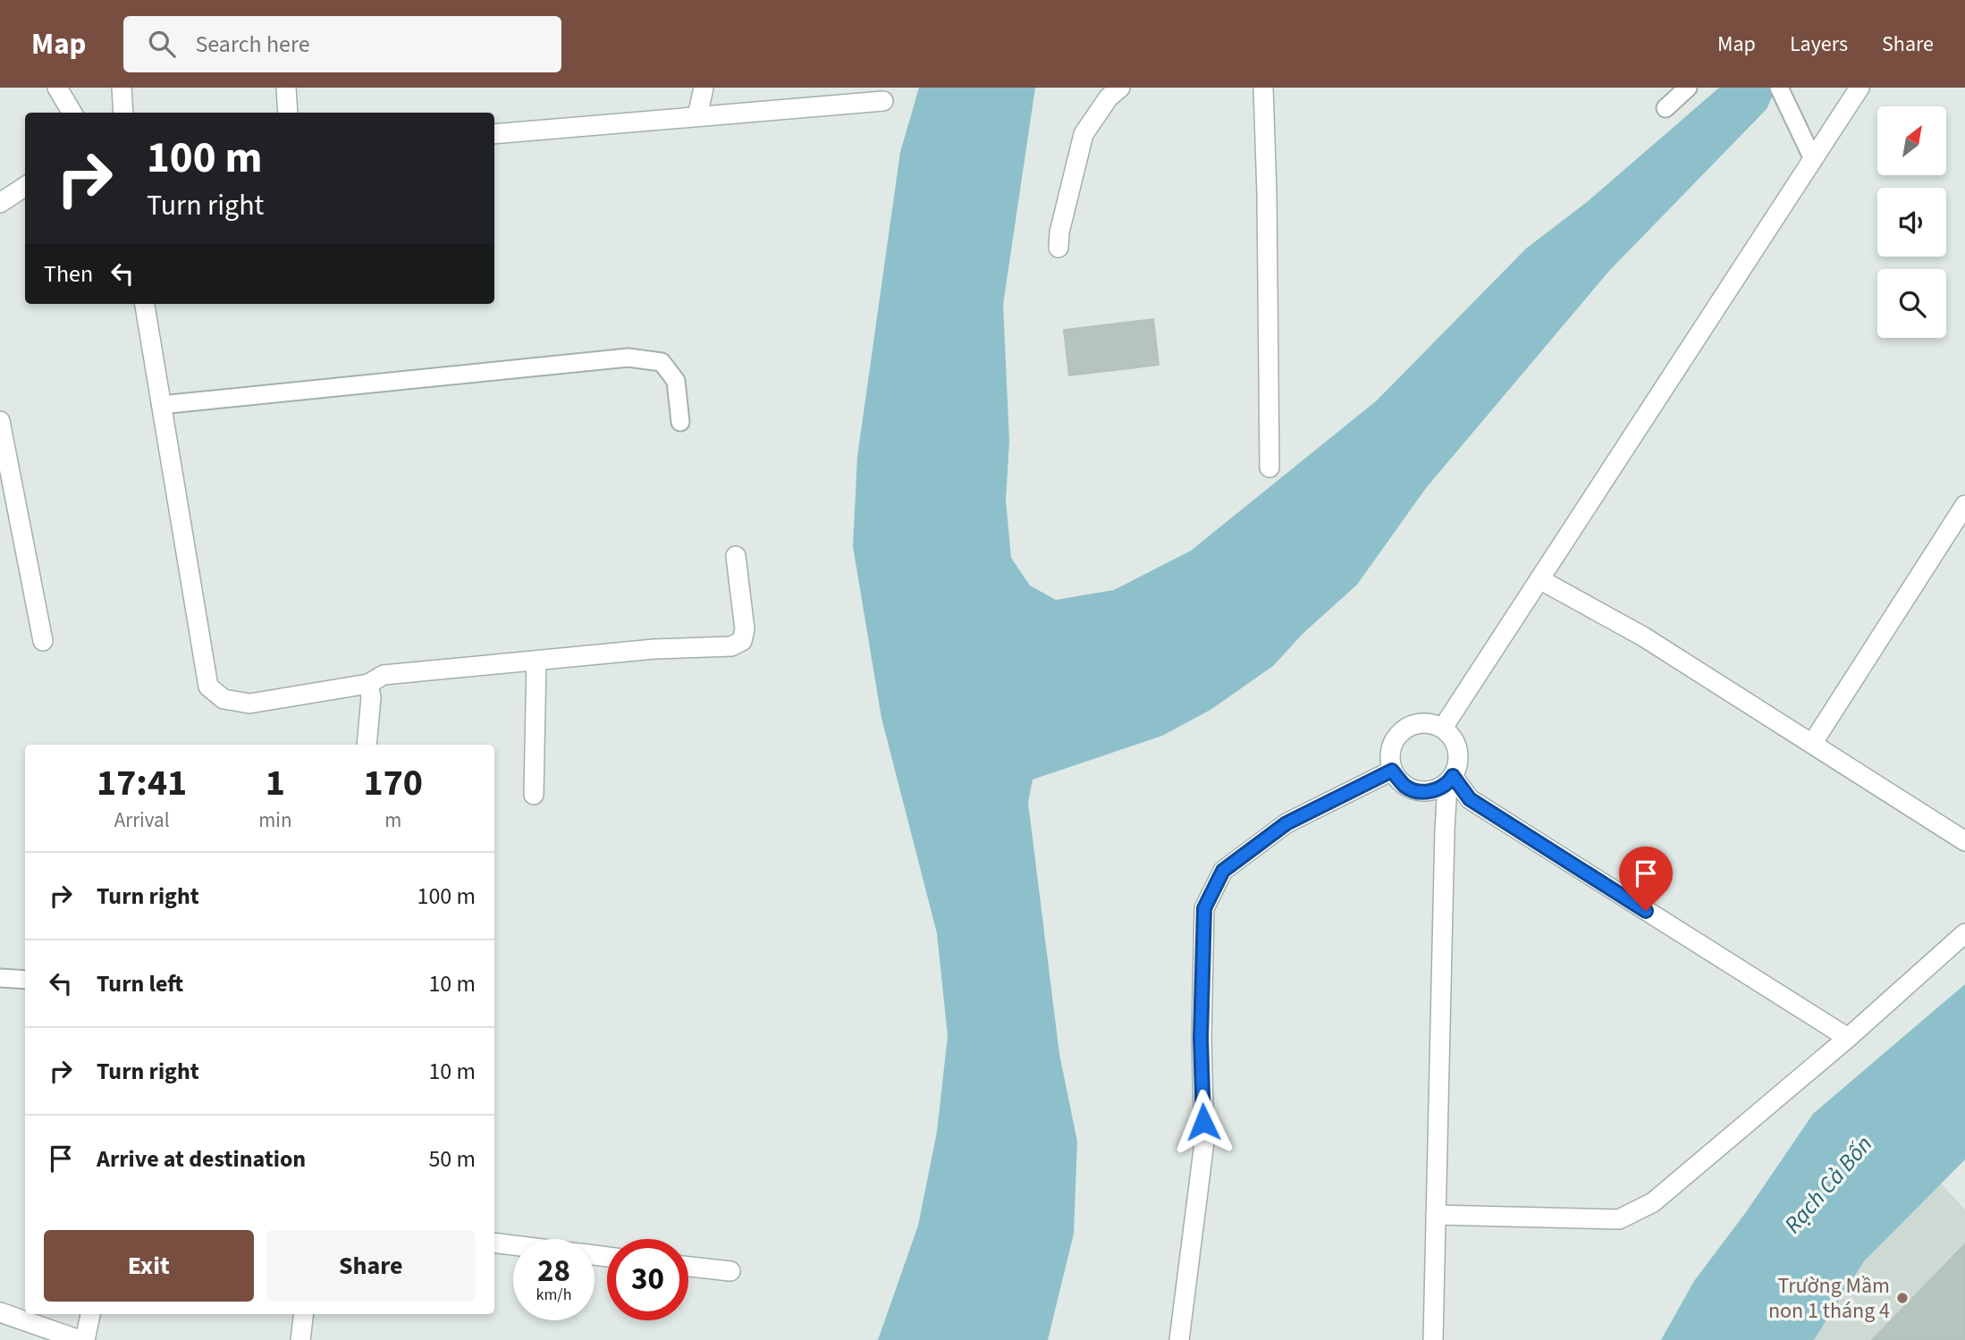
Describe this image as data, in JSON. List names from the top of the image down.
{
  "water": ["Rạch Cả Bốn"],
  "places": ["Trường Mầm non 1 tháng 4"],
  "north": "top right",
  "page": {
    "header": "Map",
    "search": "Search here",
    "nav": ["Map", "Layers", "Share"],
    "turn": ["100 m", "Turn right"],
    "then": "Then",
    "eta": [
      "17:41",
      "Arrival",
      "1",
      "min",
      "170",
      "m"
    ],
    "list": [
      {
        "name": "Turn right",
        "value": "100 m"
      },
      {
        "name": "Turn left",
        "value": "10 m"
      },
      {
        "name": "Turn right",
        "value": "10 m"
      },
      {
        "name": "Arrive at destination",
        "value": "50 m"
      }
    ],
    "buttons": ["Exit", "Share"],
    "speed": "28 km/h",
    "limit": "30"
  }
}
